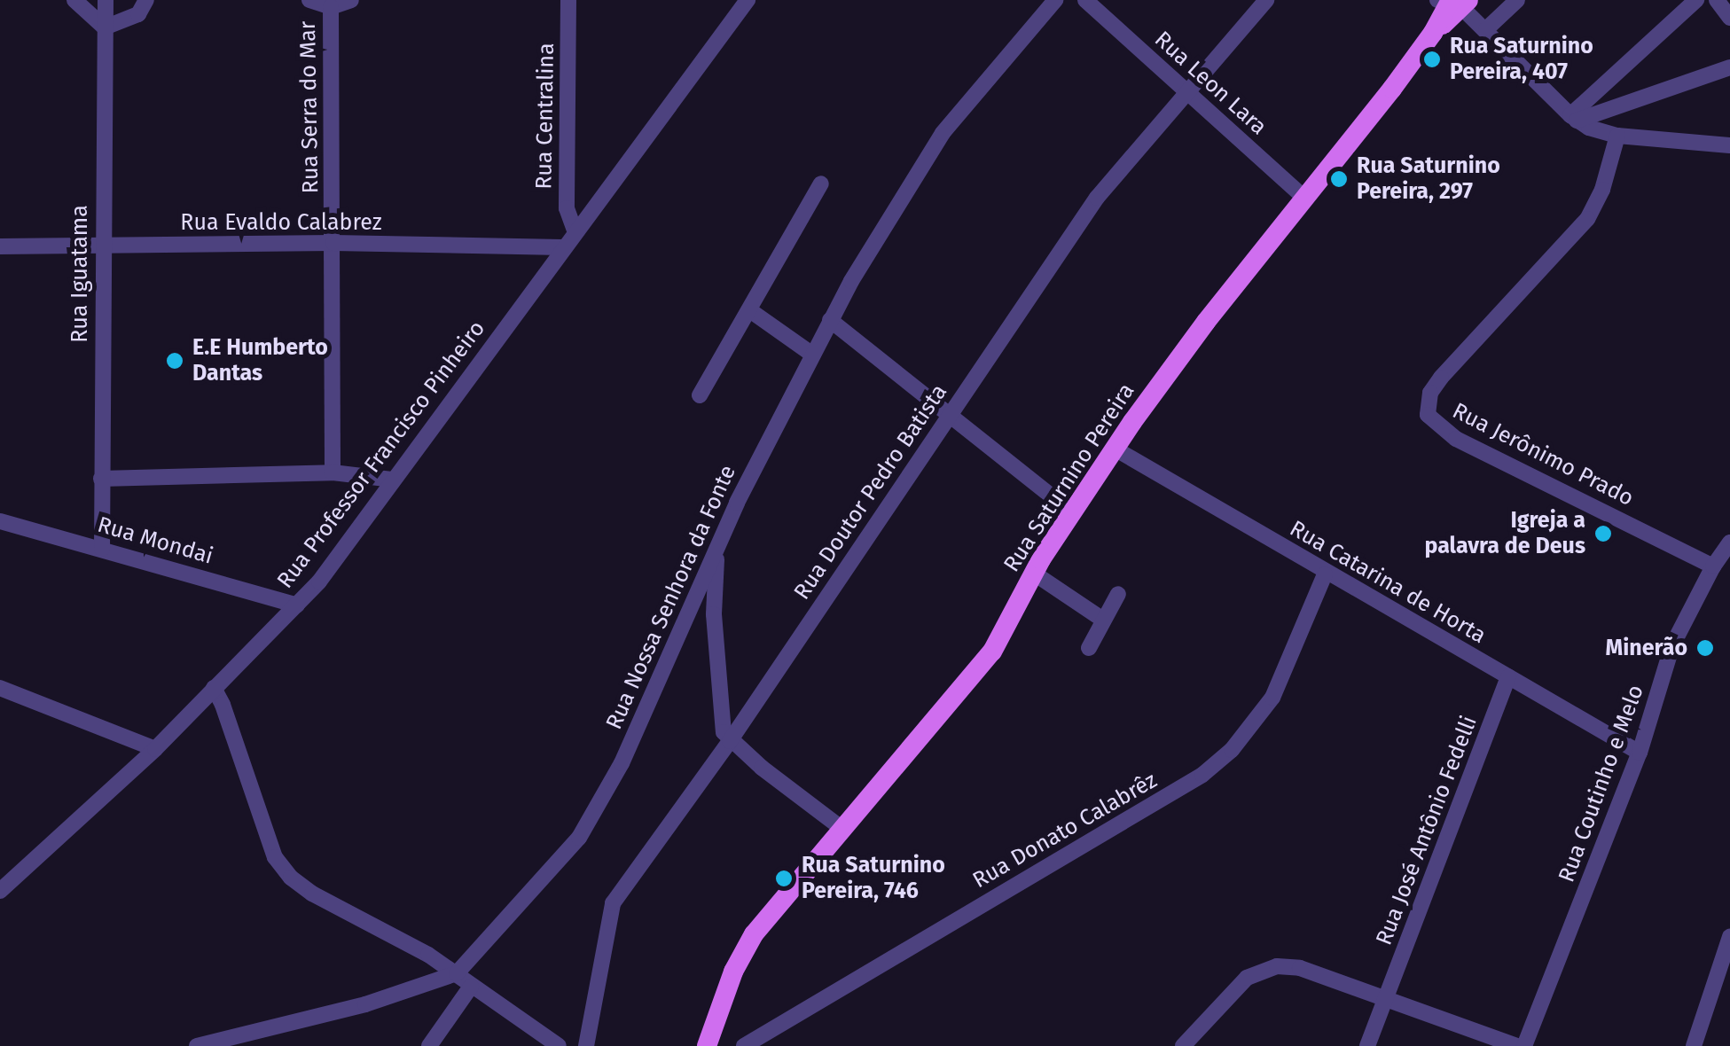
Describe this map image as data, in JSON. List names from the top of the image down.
{
  "streets": {
    "main road": ["Rua Saturnino Pereira"],
    "street": [
      "Rua Leon Lara",
      "Rua Serra do Mar",
      "Rua Centralina",
      "Rua Evaldo Calabrez",
      "Rua Iguatama",
      "Rua Professor Francisco Pinheiro",
      "Rua Jerônimo Prado",
      "Rua Doutor Pedro Batista",
      "Rua Mondai",
      "Rua Catarina de Horta",
      "Rua Nossa Senhora da Fonte",
      "Rua Coutinho e Melo",
      "Rua Donato Calabrêz",
      "Rua José Antônio Fedelli"
    ]
  },
  "crossings": [
    ["Rua Leon Lara", "Rua Saturnino Pereira"],
    ["Rua Leon Lara", "Rua Doutor Pedro Batista"],
    ["Rua Serra do Mar", "Rua Evaldo Calabrez"],
    ["Rua Centralina", "Rua Professor Francisco Pinheiro"],
    ["Rua Evaldo Calabrez", "Rua Iguatama"],
    ["Rua Evaldo Calabrez", "Rua Professor Francisco Pinheiro"],
    ["Rua Iguatama", "Rua Mondai"],
    ["Rua Professor Francisco Pinheiro", "Rua Mondai"],
    ["Rua Jerônimo Prado", "Rua Coutinho e Melo"],
    ["Rua Saturnino Pereira", "Rua Catarina de Horta"],
    ["Rua Catarina de Horta", "Rua Coutinho e Melo"],
    ["Rua Catarina de Horta", "Rua Donato Calabrêz"],
    ["Rua Catarina de Horta", "Rua José Antônio Fedelli"]
  ],
  "places": [
    "Rua Saturnino Pereira, 407",
    "Rua Saturnino Pereira, 297",
    "E.E Humberto Dantas",
    "Igreja a palavra de Deus",
    "Minerão",
    "Rua Saturnino Pereira, 746"
  ]
}
